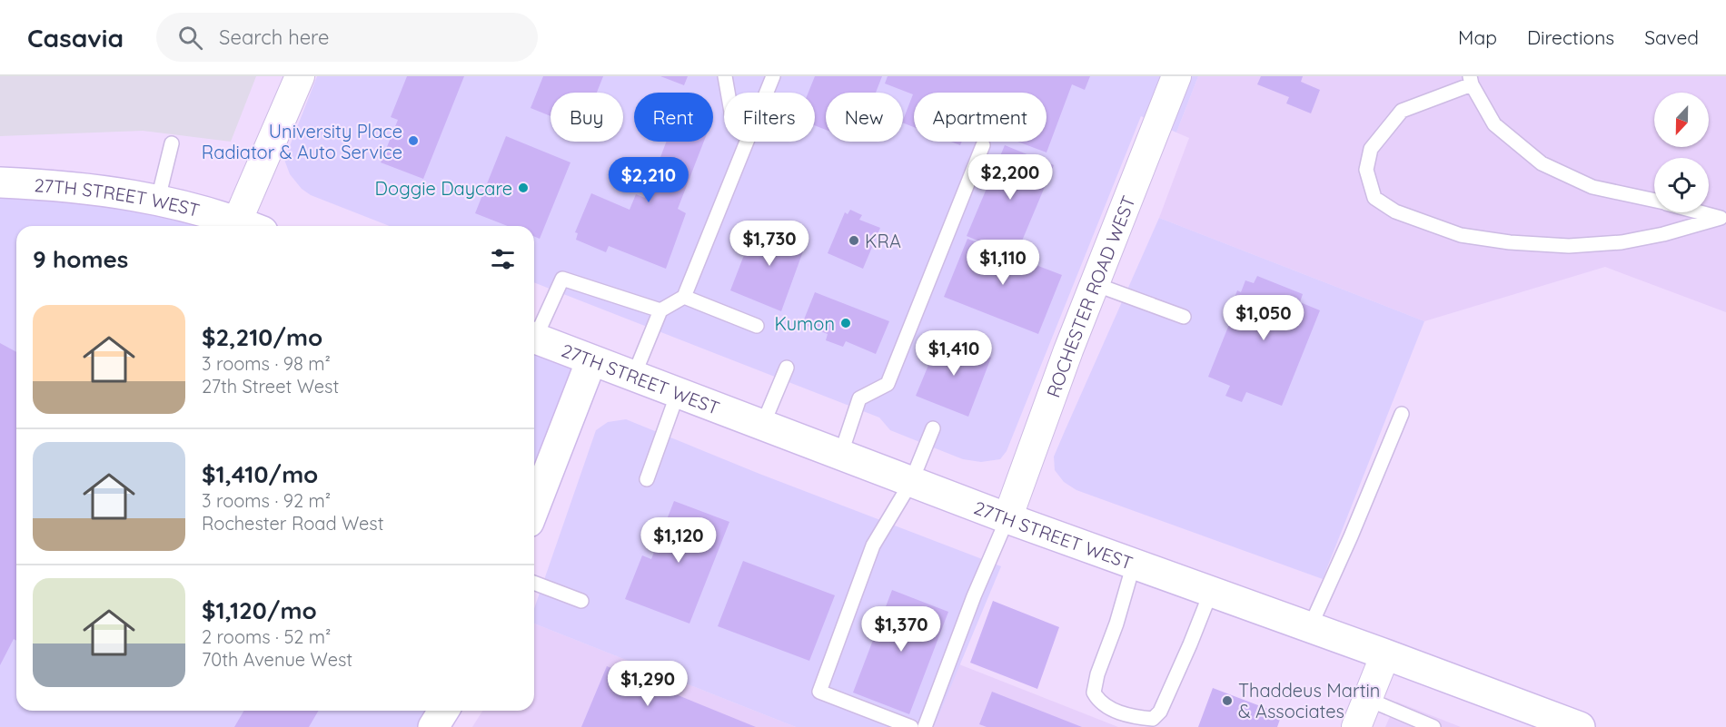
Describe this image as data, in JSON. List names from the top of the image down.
{
  "streets": {
    "main road": ["27TH STREET WEST"],
    "street": ["ROCHESTER ROAD WEST"]
  },
  "crossings": [
    ["27TH STREET WEST", "ROCHESTER ROAD WEST"]
  ],
  "places": [
    "University Place Radiator & Auto Service",
    "Doggie Daycare",
    "KRA",
    "Kumon",
    "Thaddeus Martin & Associates"
  ],
  "north": "bottom",
  "page": {
    "header": "Casavia",
    "search": "Search here",
    "nav": ["Map", "Directions", "Saved"],
    "chip": [
      "Buy",
      "Rent",
      "Filters",
      "New",
      "Apartment"
    ],
    "price": [
      "$2,200",
      "$2,210",
      "$1,730",
      "$1,110",
      "$1,050",
      "$1,410",
      "$1,120",
      "$1,370",
      "$1,290"
    ],
    "heading": "9 homes",
    "list": [
      {
        "name": "$2,210/mo",
        "note": "3 rooms · 98 m² · 27th Street West"
      },
      {
        "name": "$1,410/mo",
        "note": "3 rooms · 92 m² · Rochester Road West"
      },
      {
        "name": "$1,120/mo",
        "note": "2 rooms · 52 m² · 70th Avenue West"
      }
    ]
  }
}
